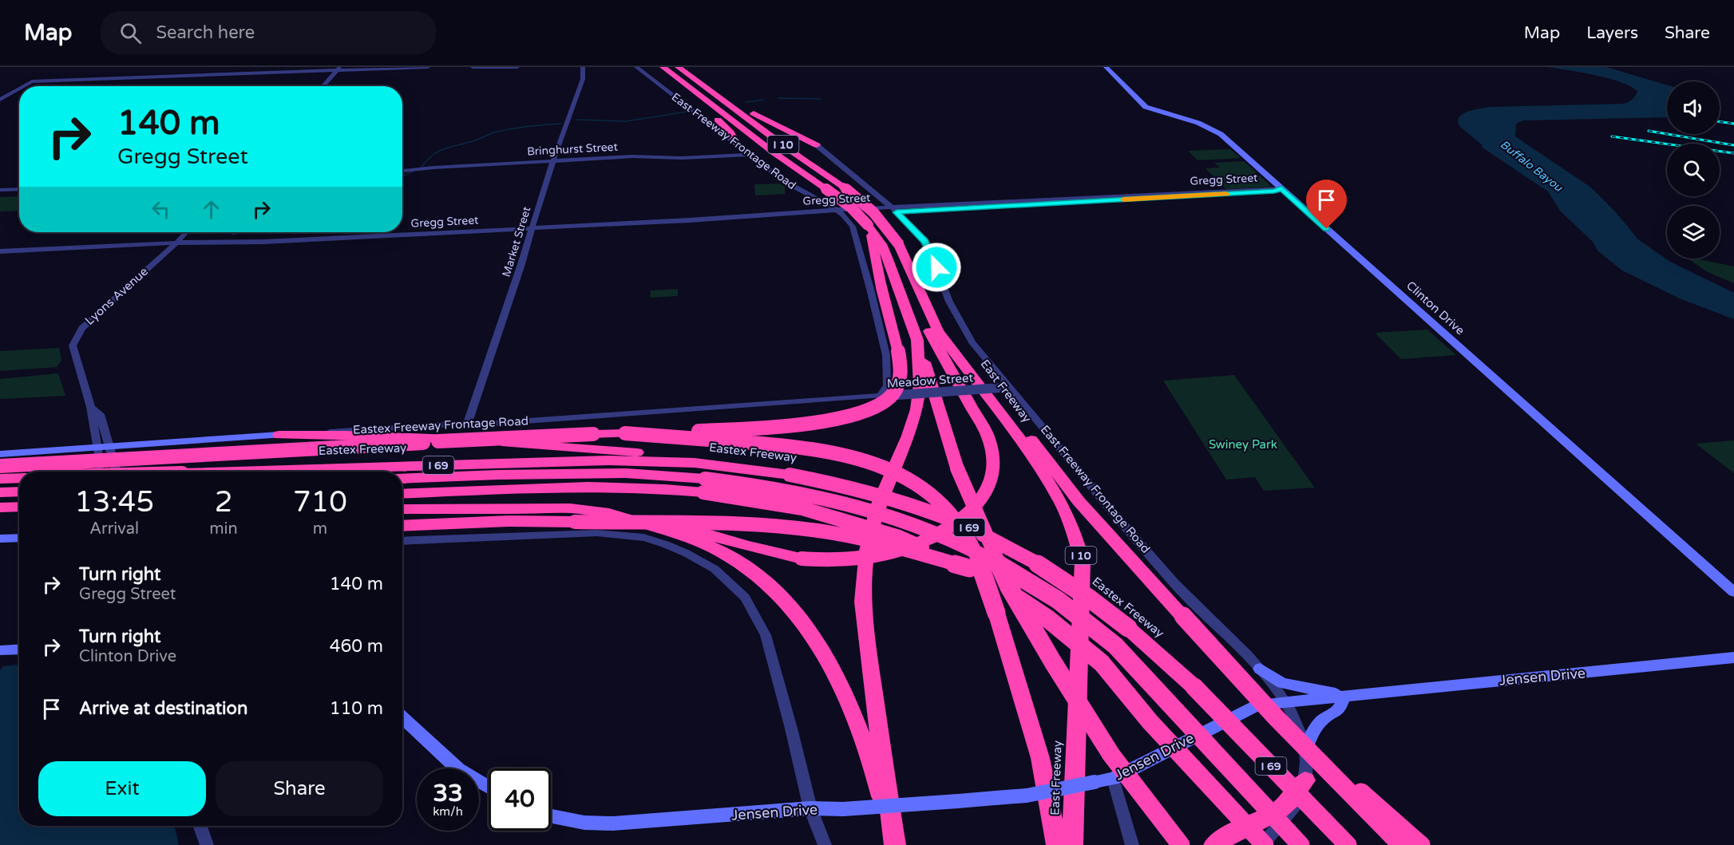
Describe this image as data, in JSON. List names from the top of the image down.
{
  "streets": {
    "highway": [
      "I 10",
      "East Freeway",
      "Eastex Freeway",
      "I 69"
    ],
    "main road": ["Clinton Drive", "Eastex Freeway Frontage Road", "Jensen Drive"],
    "street": [
      "East Freeway Frontage Road",
      "Bringhurst Street",
      "Gregg Street",
      "Market Street",
      "Lyons Avenue",
      "Meadow Street"
    ]
  },
  "crossings": [
    ["East Freeway Frontage Road", "Bringhurst Street"],
    ["East Freeway Frontage Road", "Gregg Street"],
    ["East Freeway Frontage Road", "Meadow Street"],
    ["East Freeway Frontage Road", "Eastex Freeway Frontage Road"],
    ["East Freeway Frontage Road", "Eastex Freeway"],
    ["East Freeway Frontage Road", "Jensen Drive"],
    ["Bringhurst Street", "Market Street"],
    ["Gregg Street", "Market Street"],
    ["Gregg Street", "Lyons Avenue"],
    ["Gregg Street", "Clinton Drive"],
    ["Market Street", "Eastex Freeway Frontage Road"],
    ["Lyons Avenue", "Eastex Freeway Frontage Road"],
    ["Meadow Street", "Eastex Freeway Frontage Road"],
    ["Eastex Freeway", "I 69"]
  ],
  "water": ["Buffalo Bayou"],
  "parks": ["Swiney Park"],
  "page": {
    "header": "Map",
    "search": "Search here",
    "nav": ["Map", "Layers", "Share"],
    "turn": ["140 m", "Gregg Street"],
    "eta": [
      "13:45",
      "Arrival",
      "2",
      "min",
      "710",
      "m"
    ],
    "list": [
      {
        "name": "Turn right",
        "note": "Gregg Street",
        "value": "140 m"
      },
      {
        "name": "Turn right",
        "note": "Clinton Drive",
        "value": "460 m"
      },
      {
        "name": "Arrive at destination",
        "value": "110 m"
      }
    ],
    "buttons": ["Exit", "Share"],
    "speed": "33 km/h",
    "limit": "40"
  }
}
